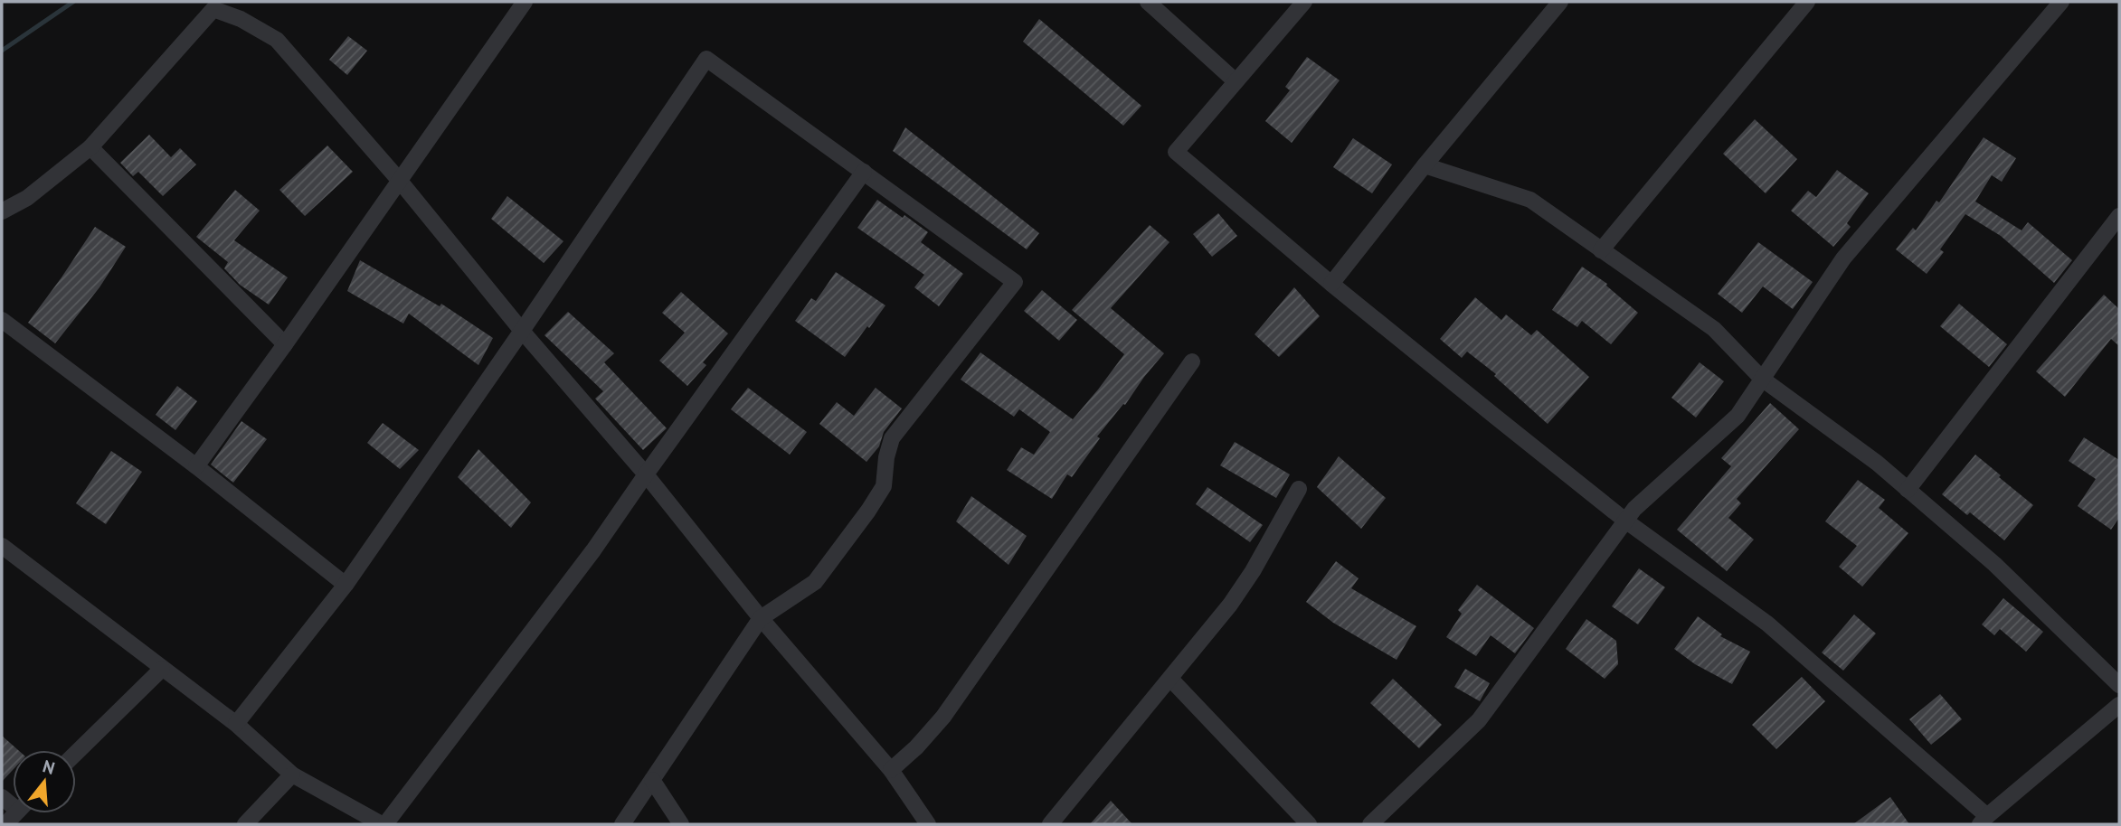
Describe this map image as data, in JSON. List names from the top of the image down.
{
  "north": "top"
}
